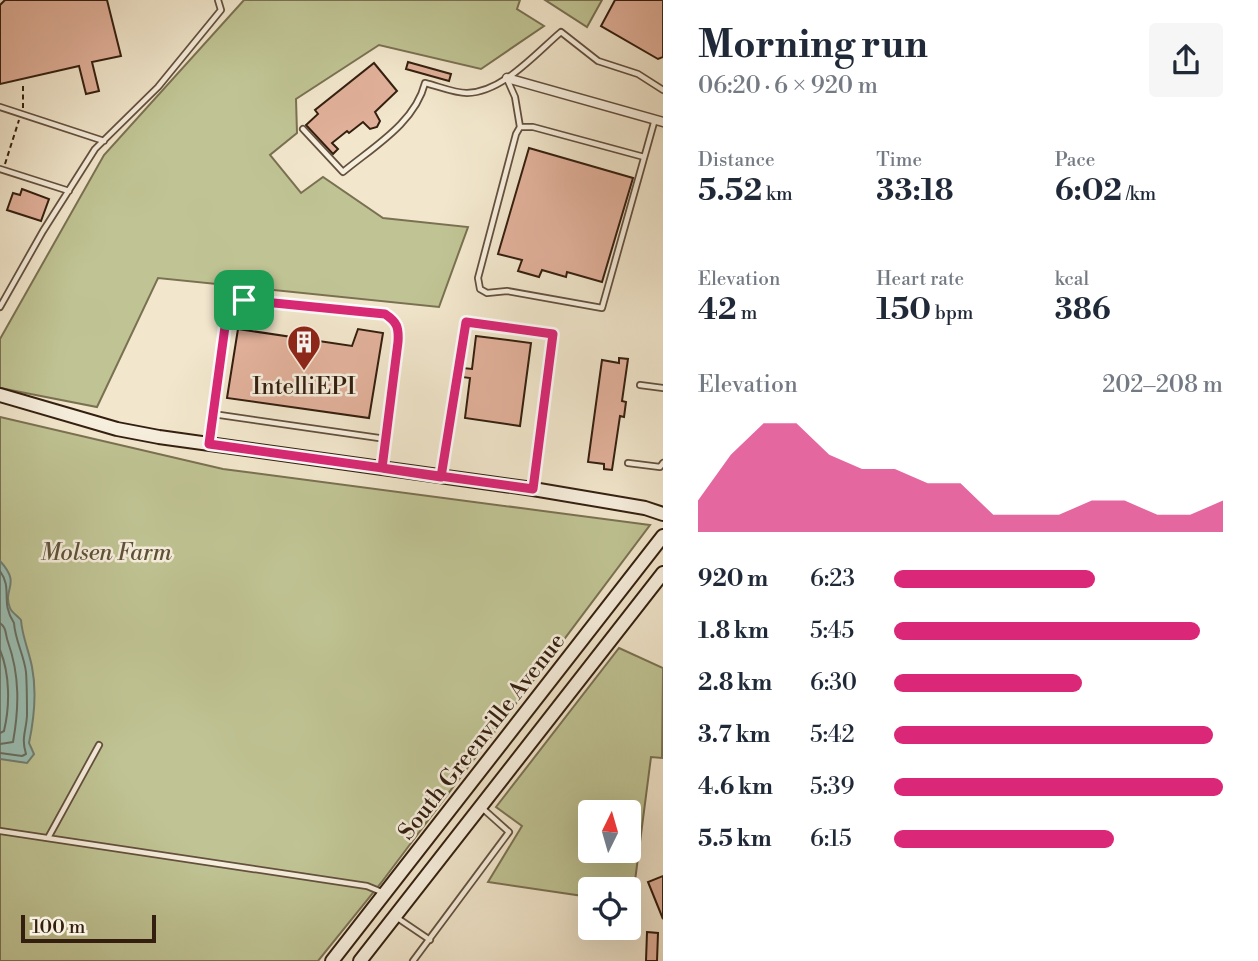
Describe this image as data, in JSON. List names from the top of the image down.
{
  "streets": {
    "main road": ["South Greenville Avenue"]
  },
  "parks": ["Molsen Farm"],
  "places": {
    "building": ["IntelliEPI"]
  },
  "scale_bar": "100 m",
  "north": "top",
  "page": {
    "heading": ["Morning run", "06:20 · 6 × 920 m"],
    "stats": [
      ["Distance", "5.52 km"],
      ["Time", "33:18"],
      ["Pace", "6:02 /km"],
      ["Elevation", "42 m"],
      ["Heart rate", "150 bpm"],
      ["kcal", "386"]
    ],
    "chart": ["Elevation", "202–208 m"],
    "list": [
      {
        "name": "920 m",
        "note": "6:23"
      },
      {
        "name": "1.8 km",
        "note": "5:45"
      },
      {
        "name": "2.8 km",
        "note": "6:30"
      },
      {
        "name": "3.7 km",
        "note": "5:42"
      },
      {
        "name": "4.6 km",
        "note": "5:39"
      },
      {
        "name": "5.5 km",
        "note": "6:15"
      }
    ],
    "scale": "100 m"
  }
}
